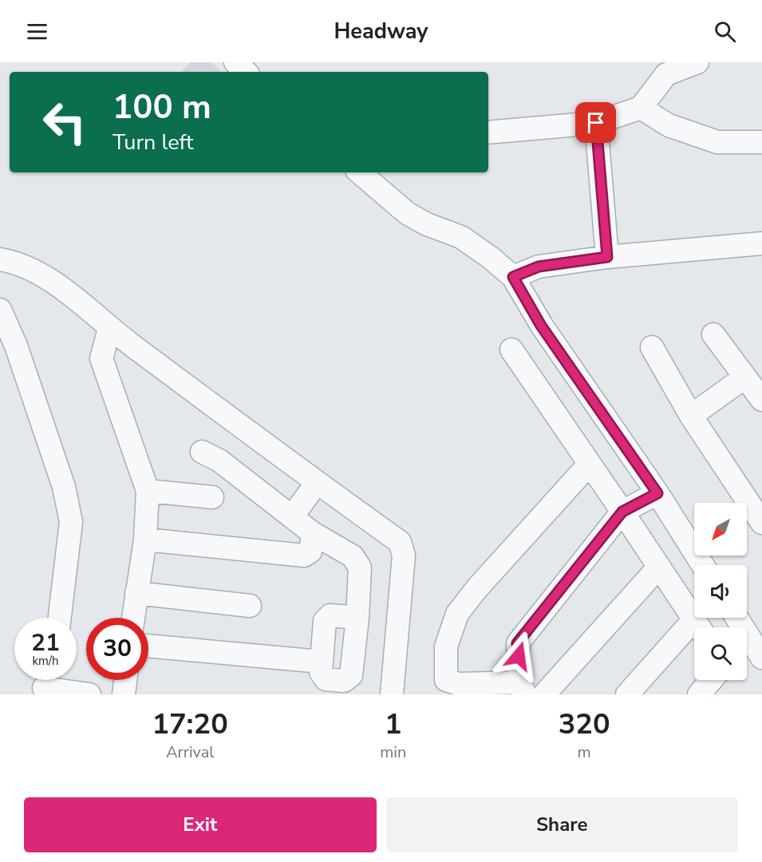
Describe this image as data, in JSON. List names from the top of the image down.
{
  "north": "bottom left",
  "page": {
    "header": "Headway",
    "turn": ["100 m", "Turn left"],
    "speed": "21 km/h",
    "limit": "30",
    "eta": [
      "17:20",
      "Arrival",
      "1",
      "min",
      "320",
      "m"
    ],
    "buttons": ["Exit", "Share"]
  }
}
